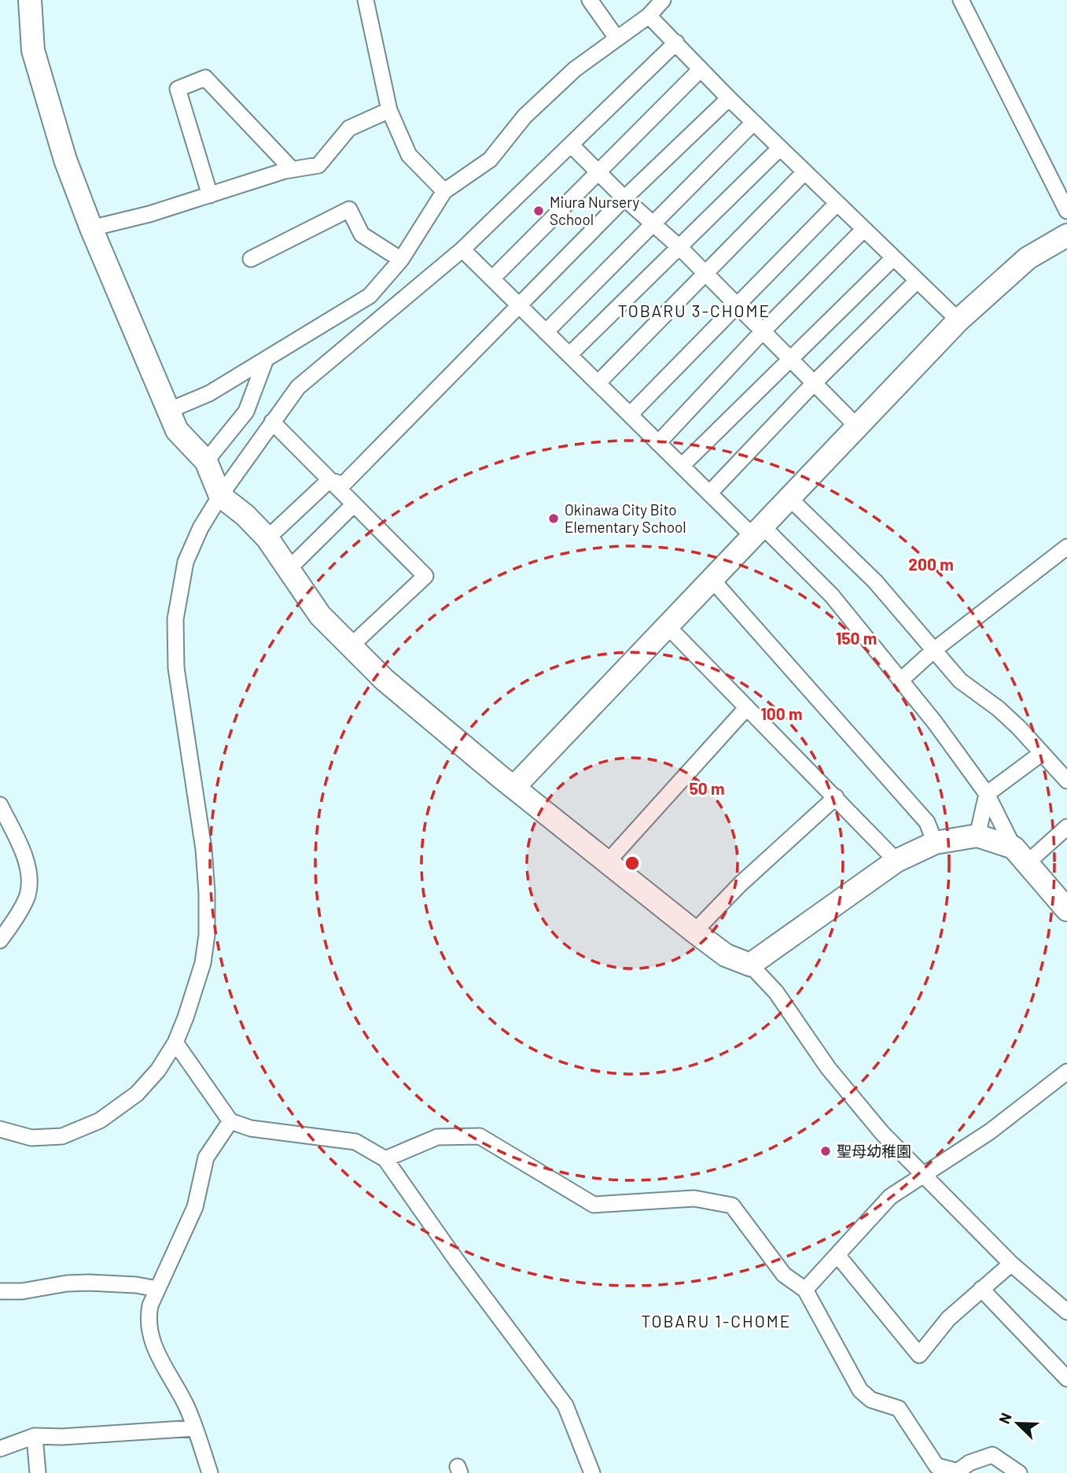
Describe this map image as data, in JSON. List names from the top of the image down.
{
  "districts": ["TOBARU 3-CHOME", "TOBARU 1-CHOME"],
  "places": ["Miura Nursery School", "Okinawa City Bito Elementary School", "聖母幼稚園"],
  "north": "top left",
  "rings": [
    "200 m",
    "150 m",
    "100 m",
    "50 m"
  ]
}
